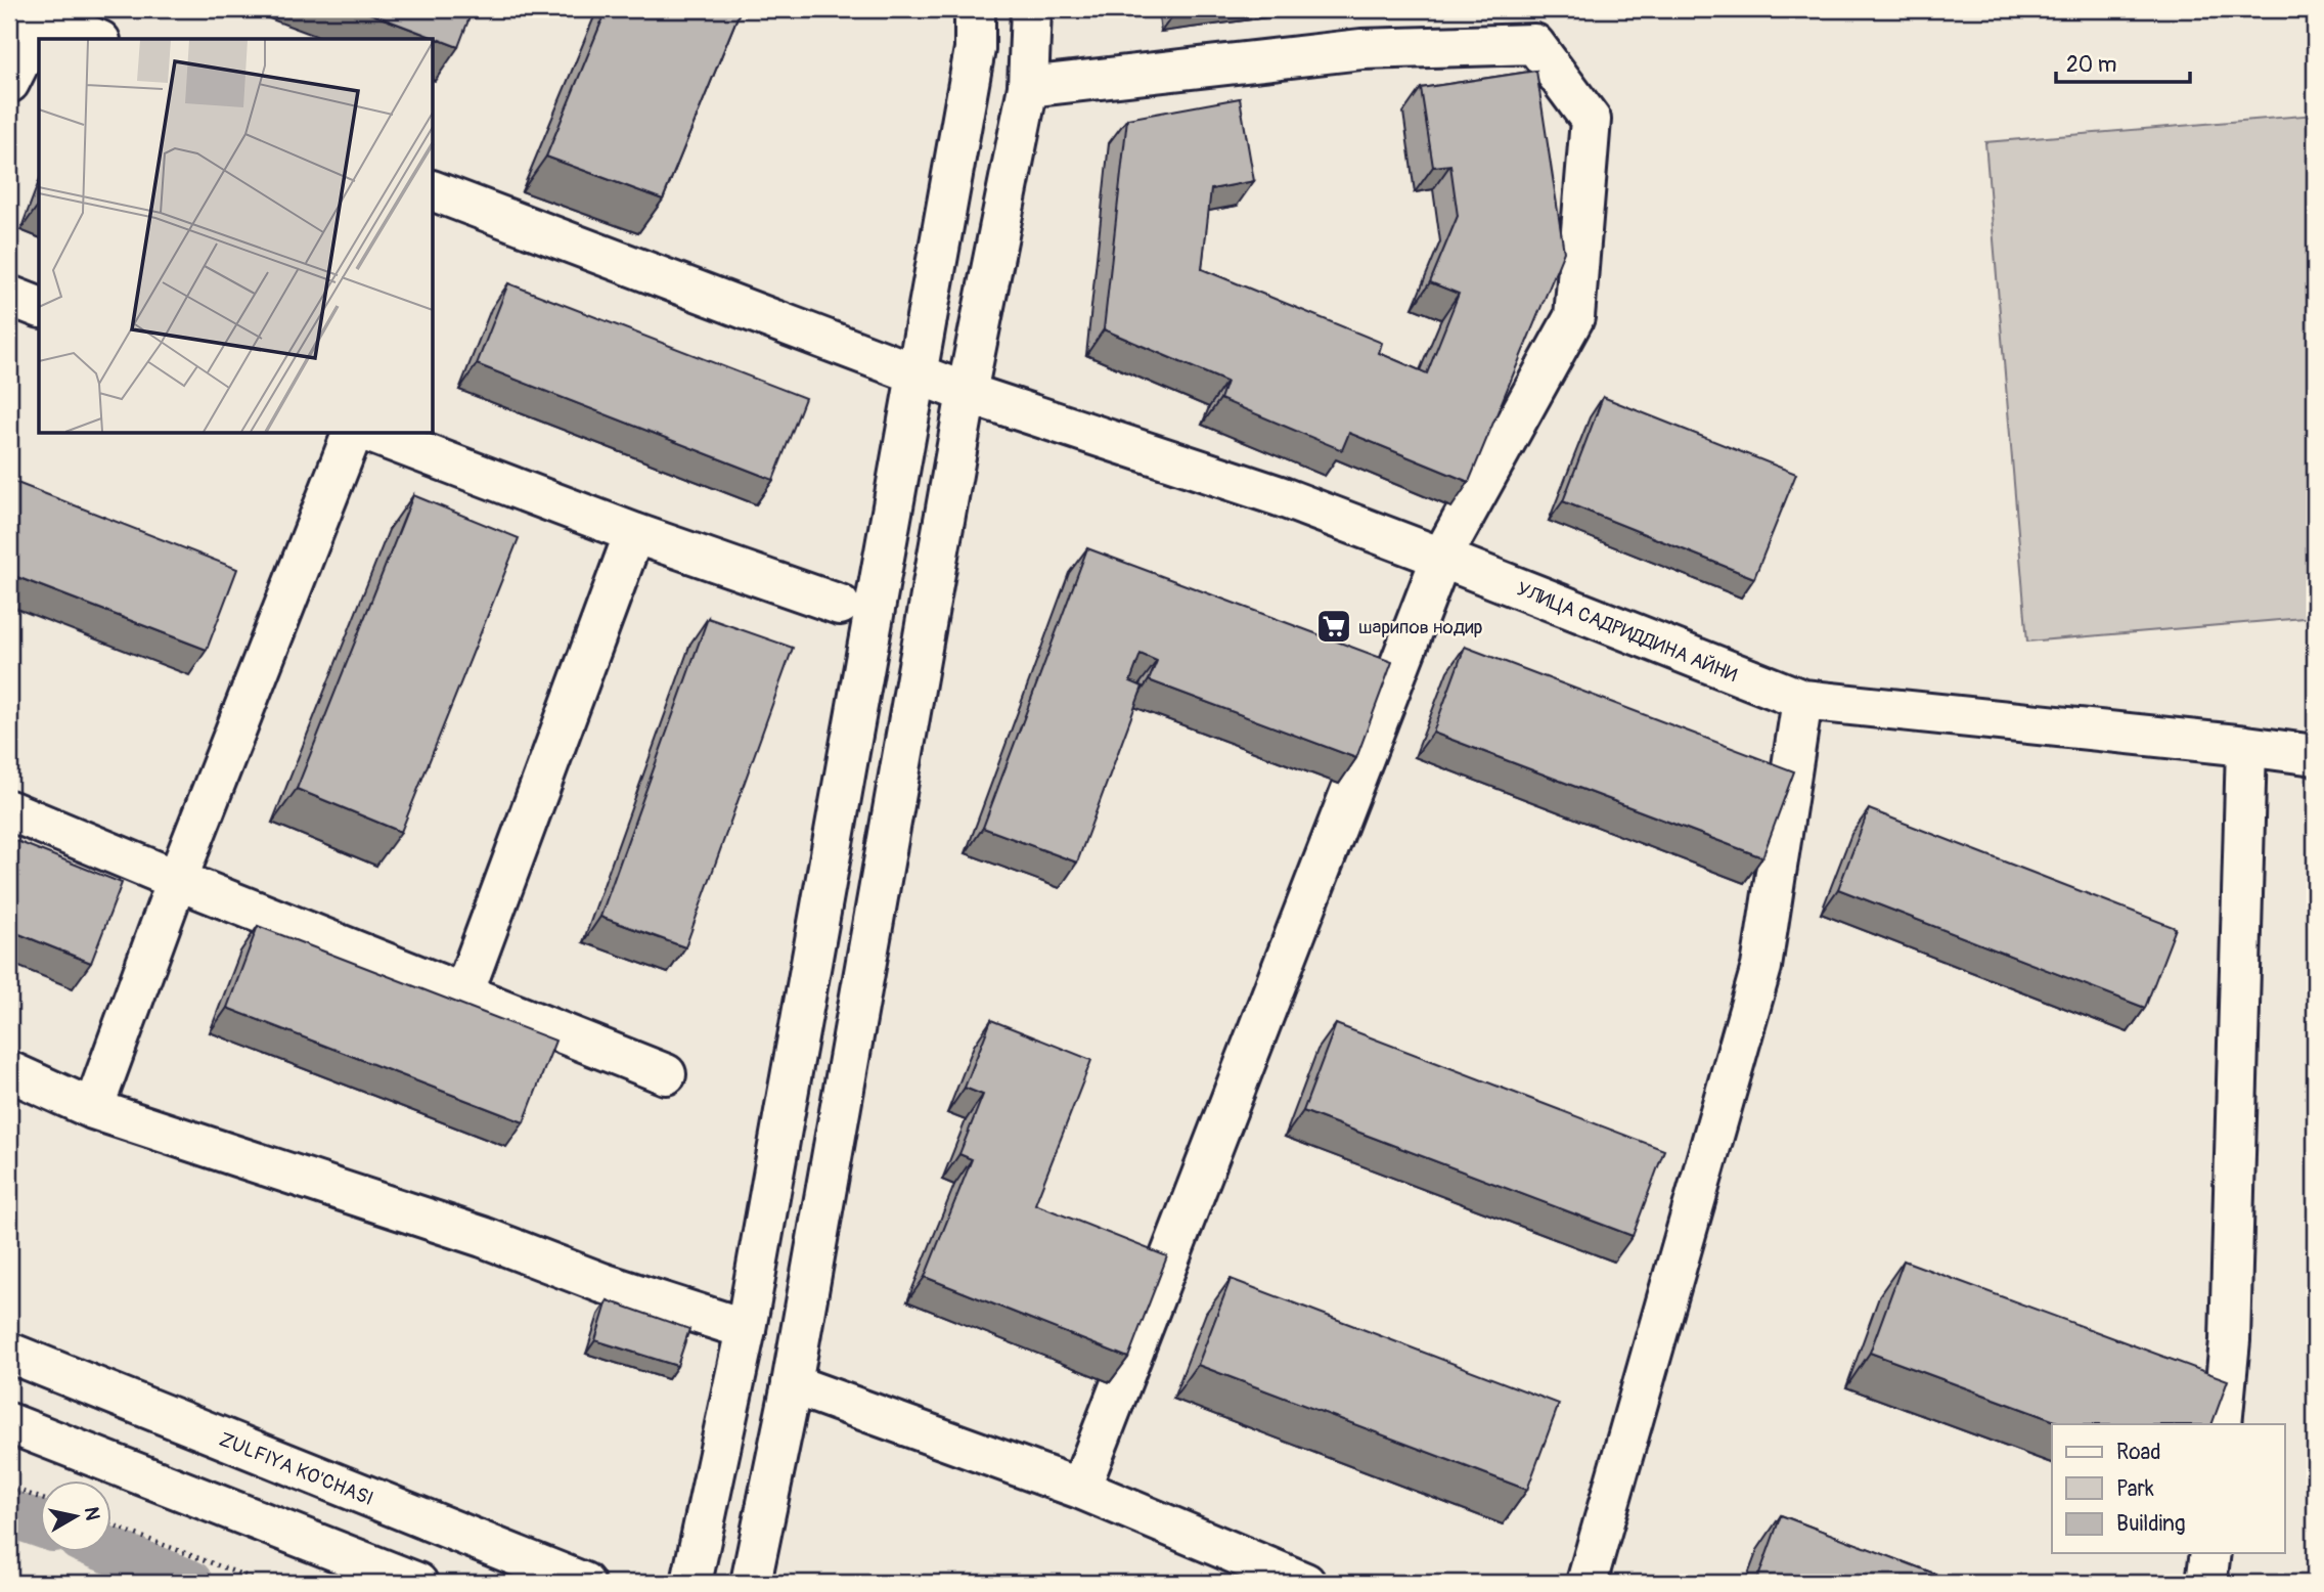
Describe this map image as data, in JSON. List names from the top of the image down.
{
  "streets": {
    "main road": ["УЛИЦА САДРИДДИНА АЙНИ", "ZULFIYA KO'CHASI"]
  },
  "places": {
    "supermarket": ["шарипов нодир"]
  },
  "legend": ["Road", "Park", "Building"],
  "scale_bar": "20 m",
  "north": "right"
}
